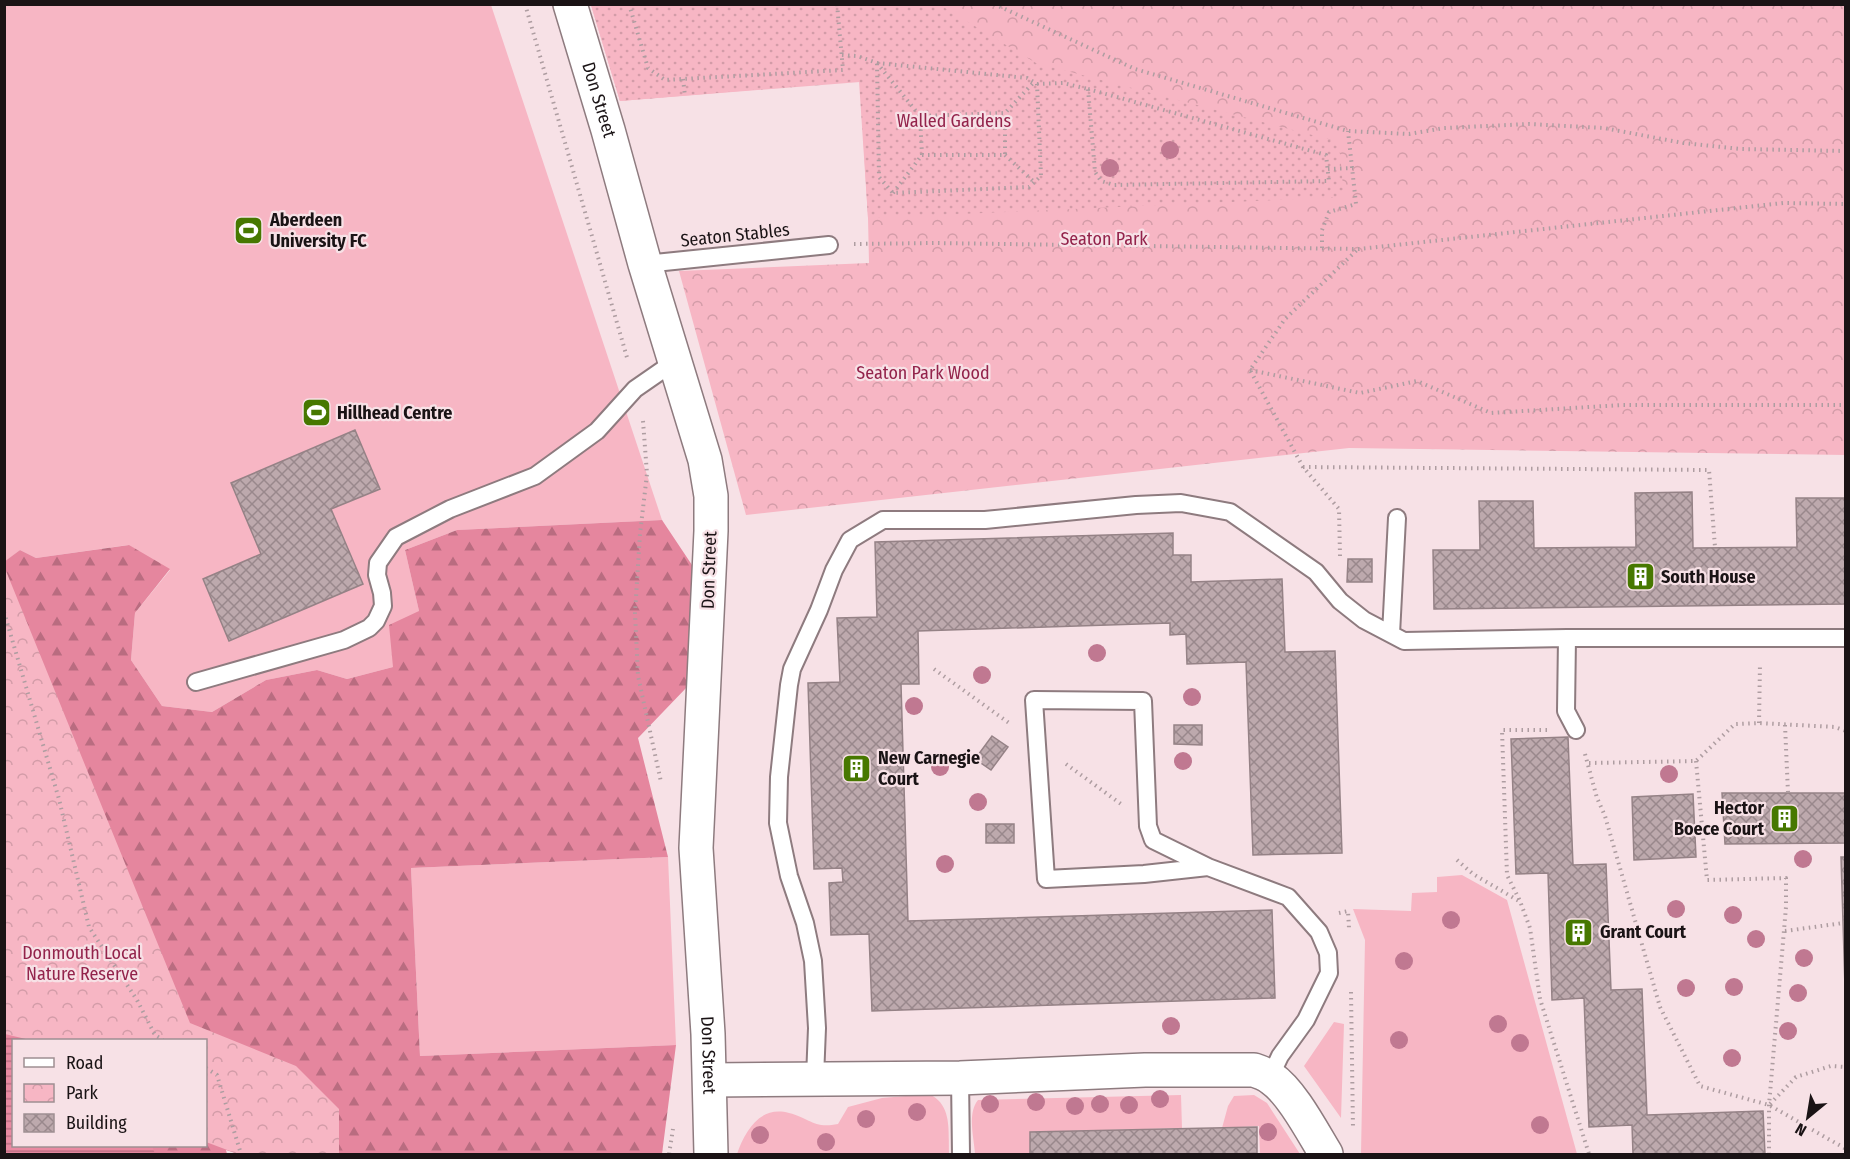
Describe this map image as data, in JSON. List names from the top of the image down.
{
  "streets": {
    "street": ["Don Street"],
    "lane": ["Seaton Stables"]
  },
  "crossings": [
    ["Don Street", "Seaton Stables"]
  ],
  "parks": [
    "Walled Gardens",
    "Seaton Park",
    "Seaton Park Wood",
    "Donmouth Local Nature Reserve"
  ],
  "places": {
    "sports": ["Aberdeen University FC", "Hillhead Centre"],
    "building": [
      "South House",
      "New Carnegie Court",
      "Hector Boece Court",
      "Grant Court"
    ]
  },
  "legend": ["Road", "Park", "Building"],
  "north": "bottom left"
}
